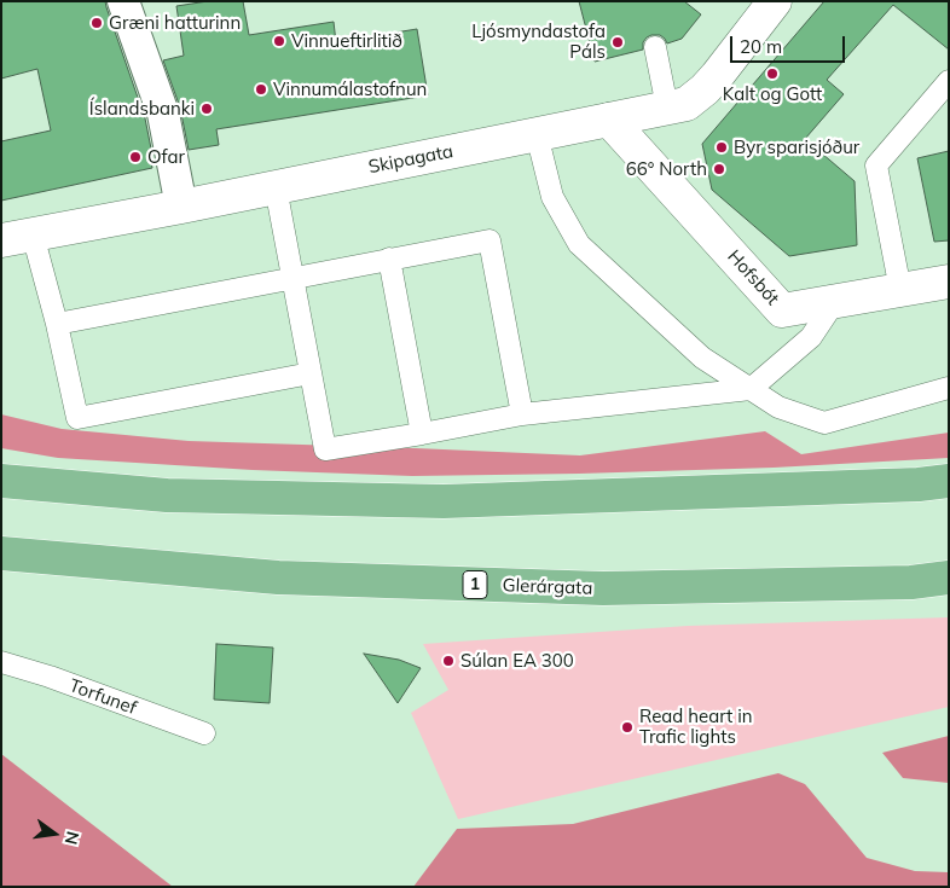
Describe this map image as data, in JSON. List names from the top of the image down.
{
  "streets": {
    "highway": ["1", "Glerárgata"],
    "street": ["Skipagata", "Hofsbót"],
    "lane": ["Torfunef"]
  },
  "crossings": [
    ["Skipagata", "Hofsbót"]
  ],
  "places": [
    "Græni hatturinn",
    "Vinnueftirlitið",
    "Ljósmyndastofa Páls",
    "Kalt og Gott",
    "Vinnumálastofnun",
    "Íslandsbanki",
    "Byr sparisjóður",
    "Ofar",
    "66° North",
    "Súlan EA 300",
    "Read heart in Trafic lights"
  ],
  "scale_bar": "20 m",
  "north": "right"
}
